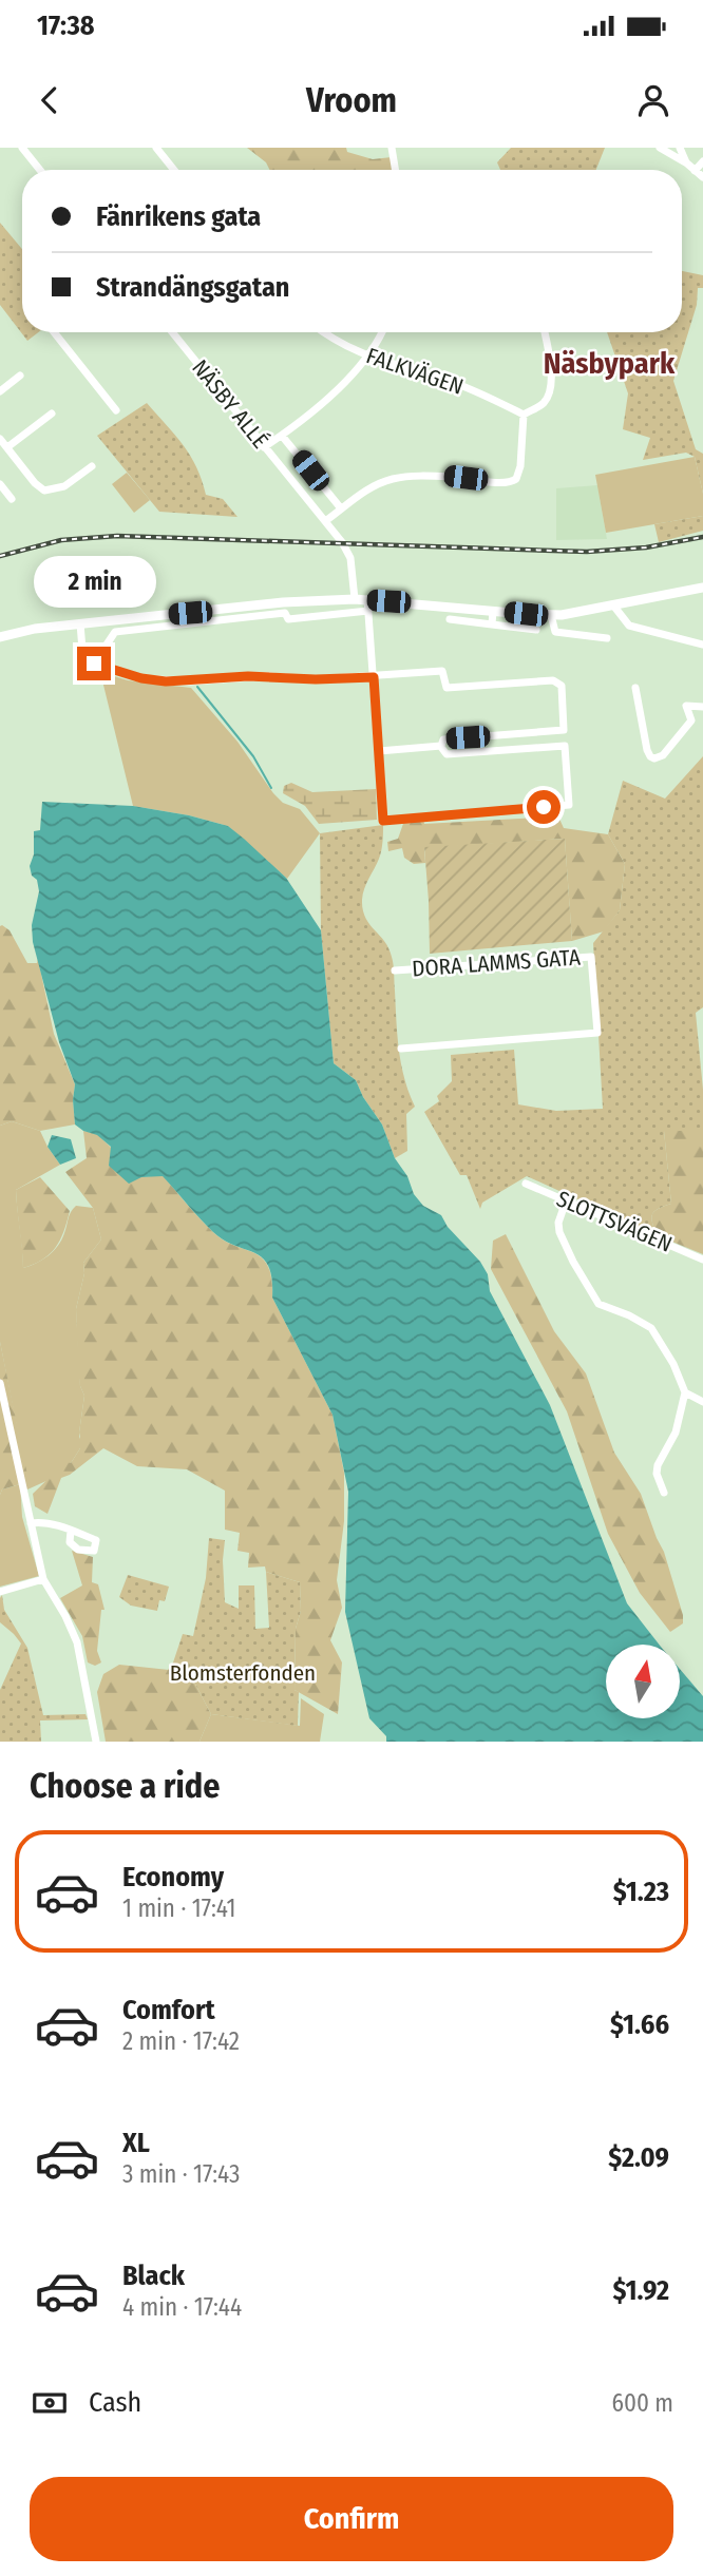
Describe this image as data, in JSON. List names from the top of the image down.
{
  "streets": {
    "street": [
      "FALKVÄGEN",
      "NÄSBY ALLÉ",
      "DORA LAMMS GATA",
      "SLOTTSVÄGEN"
    ]
  },
  "districts": ["Näsbypark"],
  "parks": ["Blomsterfonden"],
  "north": "top",
  "page": {
    "status": "17:38",
    "header": "Vroom",
    "banner": ["Fänrikens gata", "Strandängsgatan"],
    "bubble": "2 min",
    "heading": "Choose a ride",
    "list": [
      {
        "name": "Economy",
        "note": "1 min · 17:41",
        "value": "$1.23"
      },
      {
        "name": "Comfort",
        "note": "2 min · 17:42",
        "value": "$1.66"
      },
      {
        "name": "XL",
        "note": "3 min · 17:43",
        "value": "$2.09"
      },
      {
        "name": "Black",
        "note": "4 min · 17:44",
        "value": "$1.92"
      }
    ],
    "pay": ["Cash", "600 m"],
    "buttons": "Confirm"
  }
}
